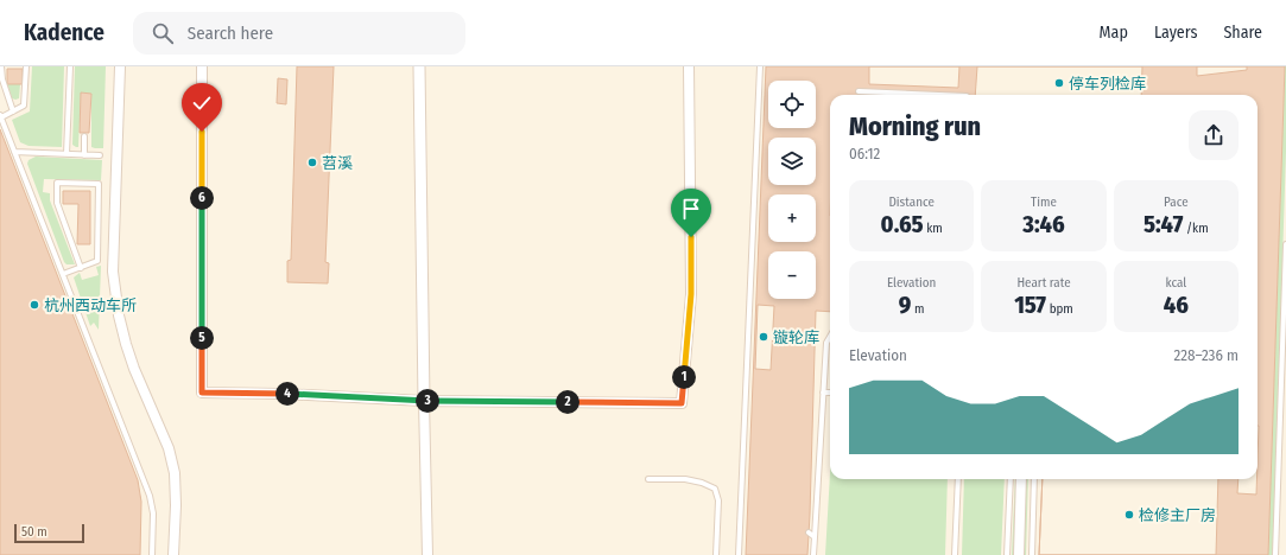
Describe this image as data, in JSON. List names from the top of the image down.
{
  "places": [
    "停车列检库",
    "苕溪",
    "杭州西动车所",
    "镟轮库",
    "检修主厂房"
  ],
  "scale_bar": "50 m",
  "page": {
    "header": "Kadence",
    "search": "Search here",
    "nav": ["Map", "Layers", "Share"],
    "map_buttons": ["+", "−"],
    "heading": ["Morning run", "06:12"],
    "stats": [
      ["Distance", "0.65 km"],
      ["Time", "3:46"],
      ["Pace", "5:47 /km"],
      ["Elevation", "9 m"],
      ["Heart rate", "157 bpm"],
      ["kcal", "46"]
    ],
    "pins": [
      "6",
      "5",
      "1",
      "4",
      "3",
      "2"
    ],
    "chart": ["Elevation", "228–236 m"],
    "scale": "50 m"
  }
}
